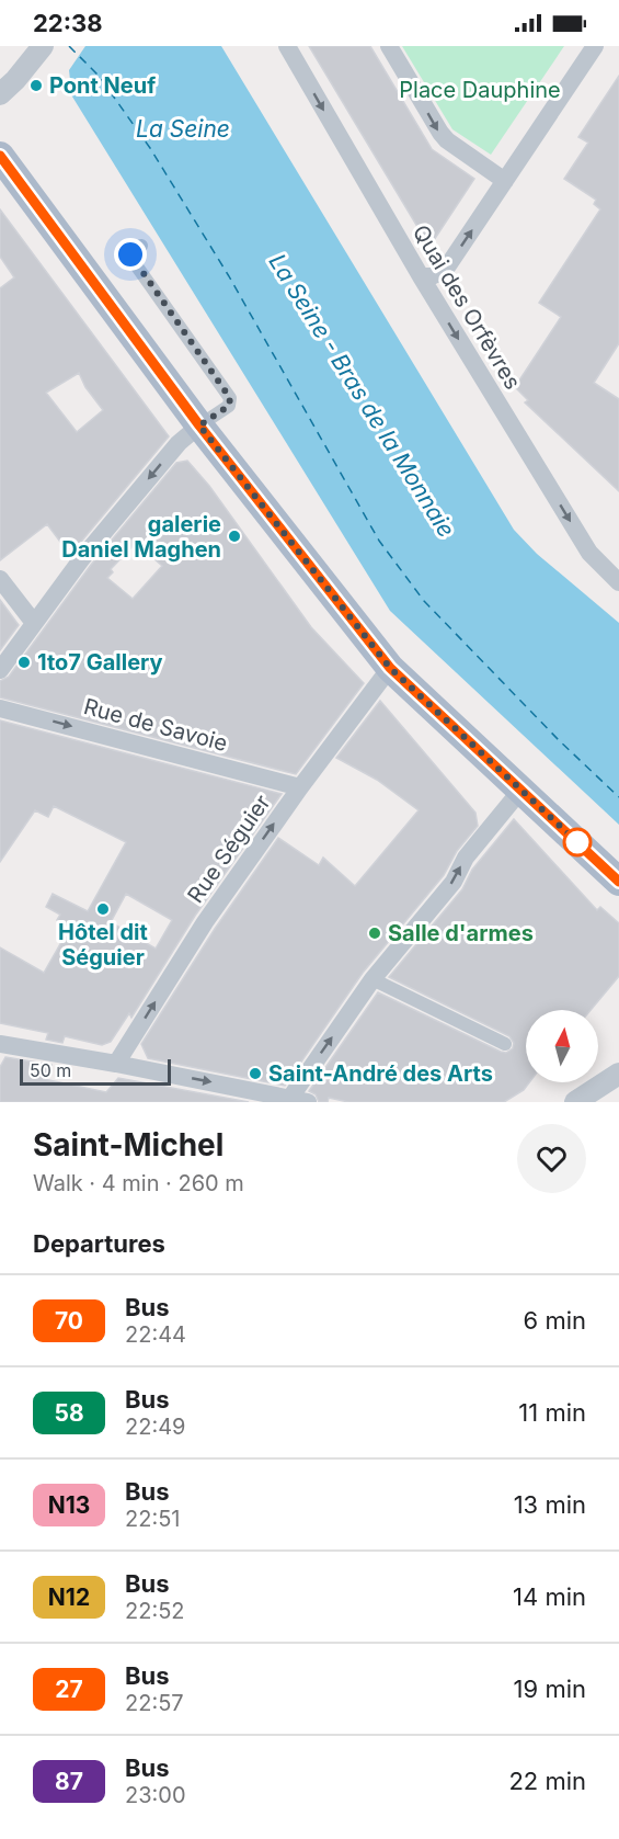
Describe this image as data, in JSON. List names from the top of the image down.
{
  "streets": {
    "street": ["Quai des Orfèvres", "Rue de Savoie", "Rue Séguier"]
  },
  "crossings": [
    ["Rue de Savoie", "Rue Séguier"]
  ],
  "one_way": ["Quai des Orfèvres", "Rue de Savoie", "Rue Séguier"],
  "water": ["La Seine", "La Seine - Bras de la Monnaie"],
  "parks": ["Place Dauphine"],
  "places": [
    "Pont Neuf",
    "galerie Daniel Maghen",
    "1to7 Gallery",
    "Hôtel dit Séguier",
    "Salle d'armes",
    "Saint-André des Arts"
  ],
  "lines": ["bus line 70"],
  "scale_bar": "50 m",
  "north": "top",
  "page": {
    "status": "22:38",
    "scale": "50 m",
    "heading": [
      ["Saint-Michel", "Walk · 4 min · 260 m"],
      "Departures"
    ],
    "list": [
      {
        "mark": "70",
        "name": "Bus",
        "note": "22:44",
        "value": "6 min"
      },
      {
        "mark": "58",
        "name": "Bus",
        "note": "22:49",
        "value": "11 min"
      },
      {
        "mark": "N13",
        "name": "Bus",
        "note": "22:51",
        "value": "13 min"
      },
      {
        "mark": "N12",
        "name": "Bus",
        "note": "22:52",
        "value": "14 min"
      },
      {
        "mark": "27",
        "name": "Bus",
        "note": "22:57",
        "value": "19 min"
      },
      {
        "mark": "87",
        "name": "Bus",
        "note": "23:00",
        "value": "22 min"
      }
    ]
  }
}
